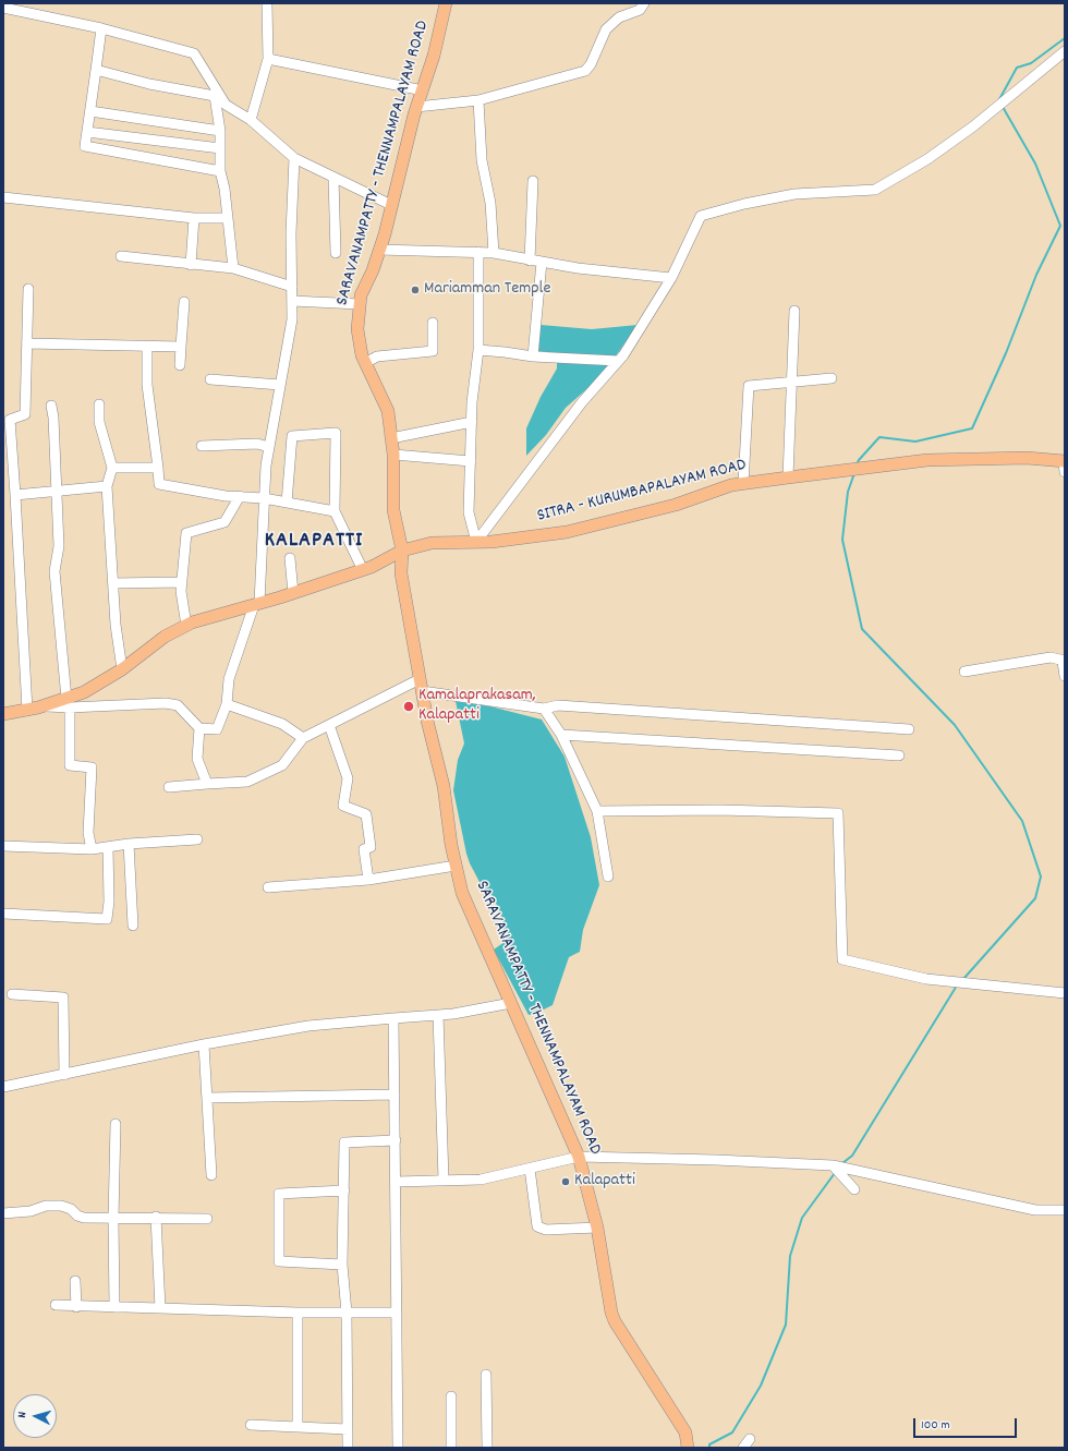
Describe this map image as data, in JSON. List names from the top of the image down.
{
  "streets": {
    "main road": ["SARAVANAMPATTY - THENNAMPALAYAM ROAD", "SITRA - KURUMBAPALAYAM ROAD"]
  },
  "crossings": [
    ["SARAVANAMPATTY - THENNAMPALAYAM ROAD", "SITRA - KURUMBAPALAYAM ROAD"]
  ],
  "districts": ["KALAPATTI"],
  "places": ["Mariamman Temple", "Kamalaprakasam, Kalapatti", "Kalapatti"],
  "scale_bar": "100 m",
  "north": "left"
}
